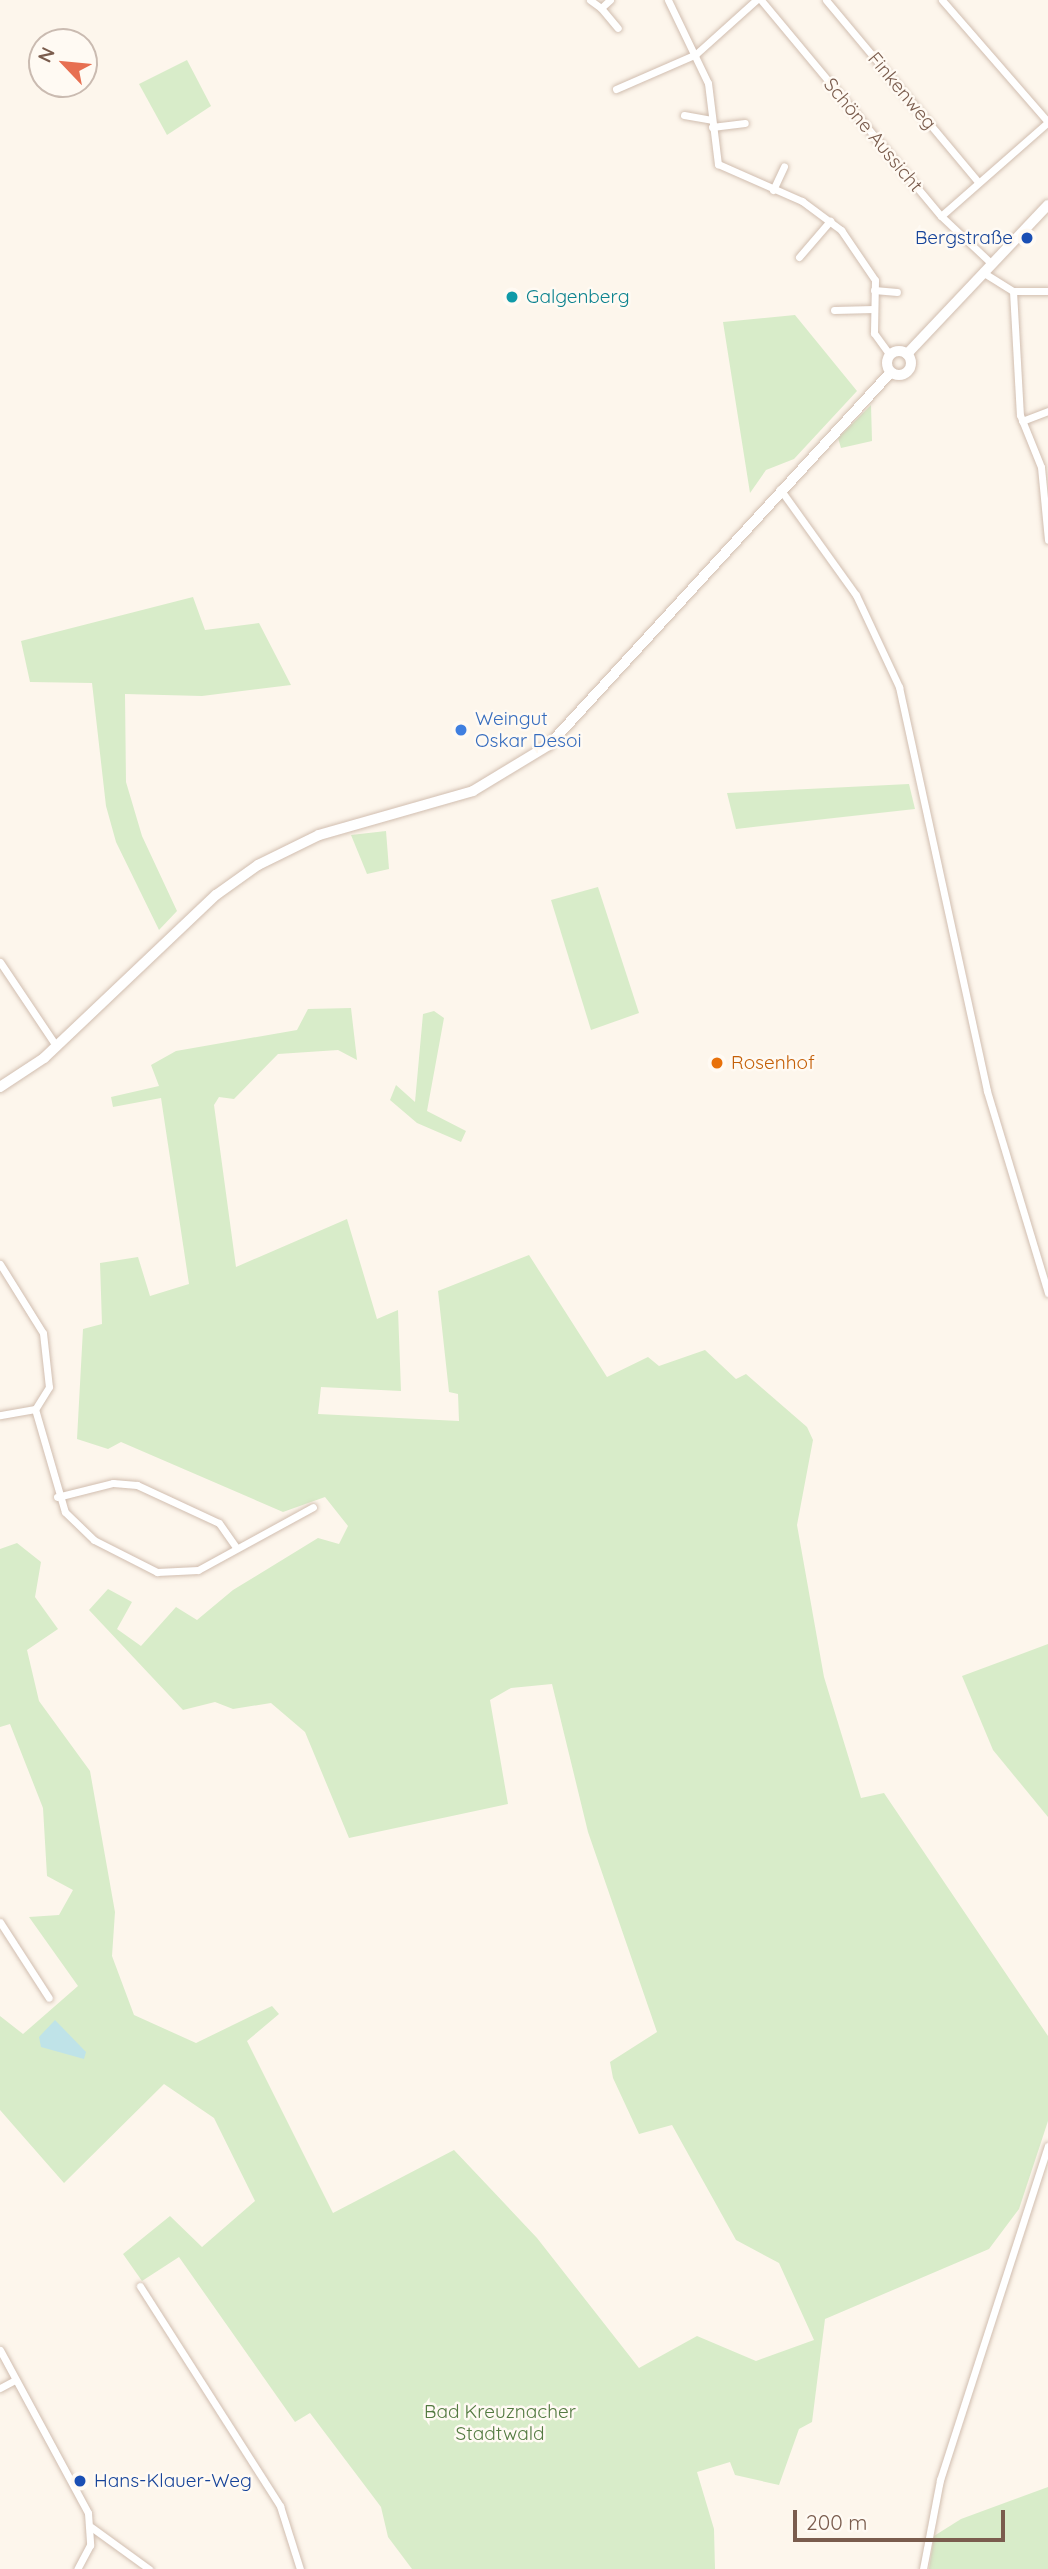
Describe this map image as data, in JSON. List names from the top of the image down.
{
  "streets": {
    "street": ["Finkenweg", "Schöne Aussicht"]
  },
  "parks": ["Bad Kreuznacher Stadtwald"],
  "places": [
    "Bergstraße",
    "Galgenberg",
    "Weingut Oskar Desoi",
    "Rosenhof",
    "Hans-Klauer-Weg"
  ],
  "scale_bar": "200 m",
  "north": "top left"
}
